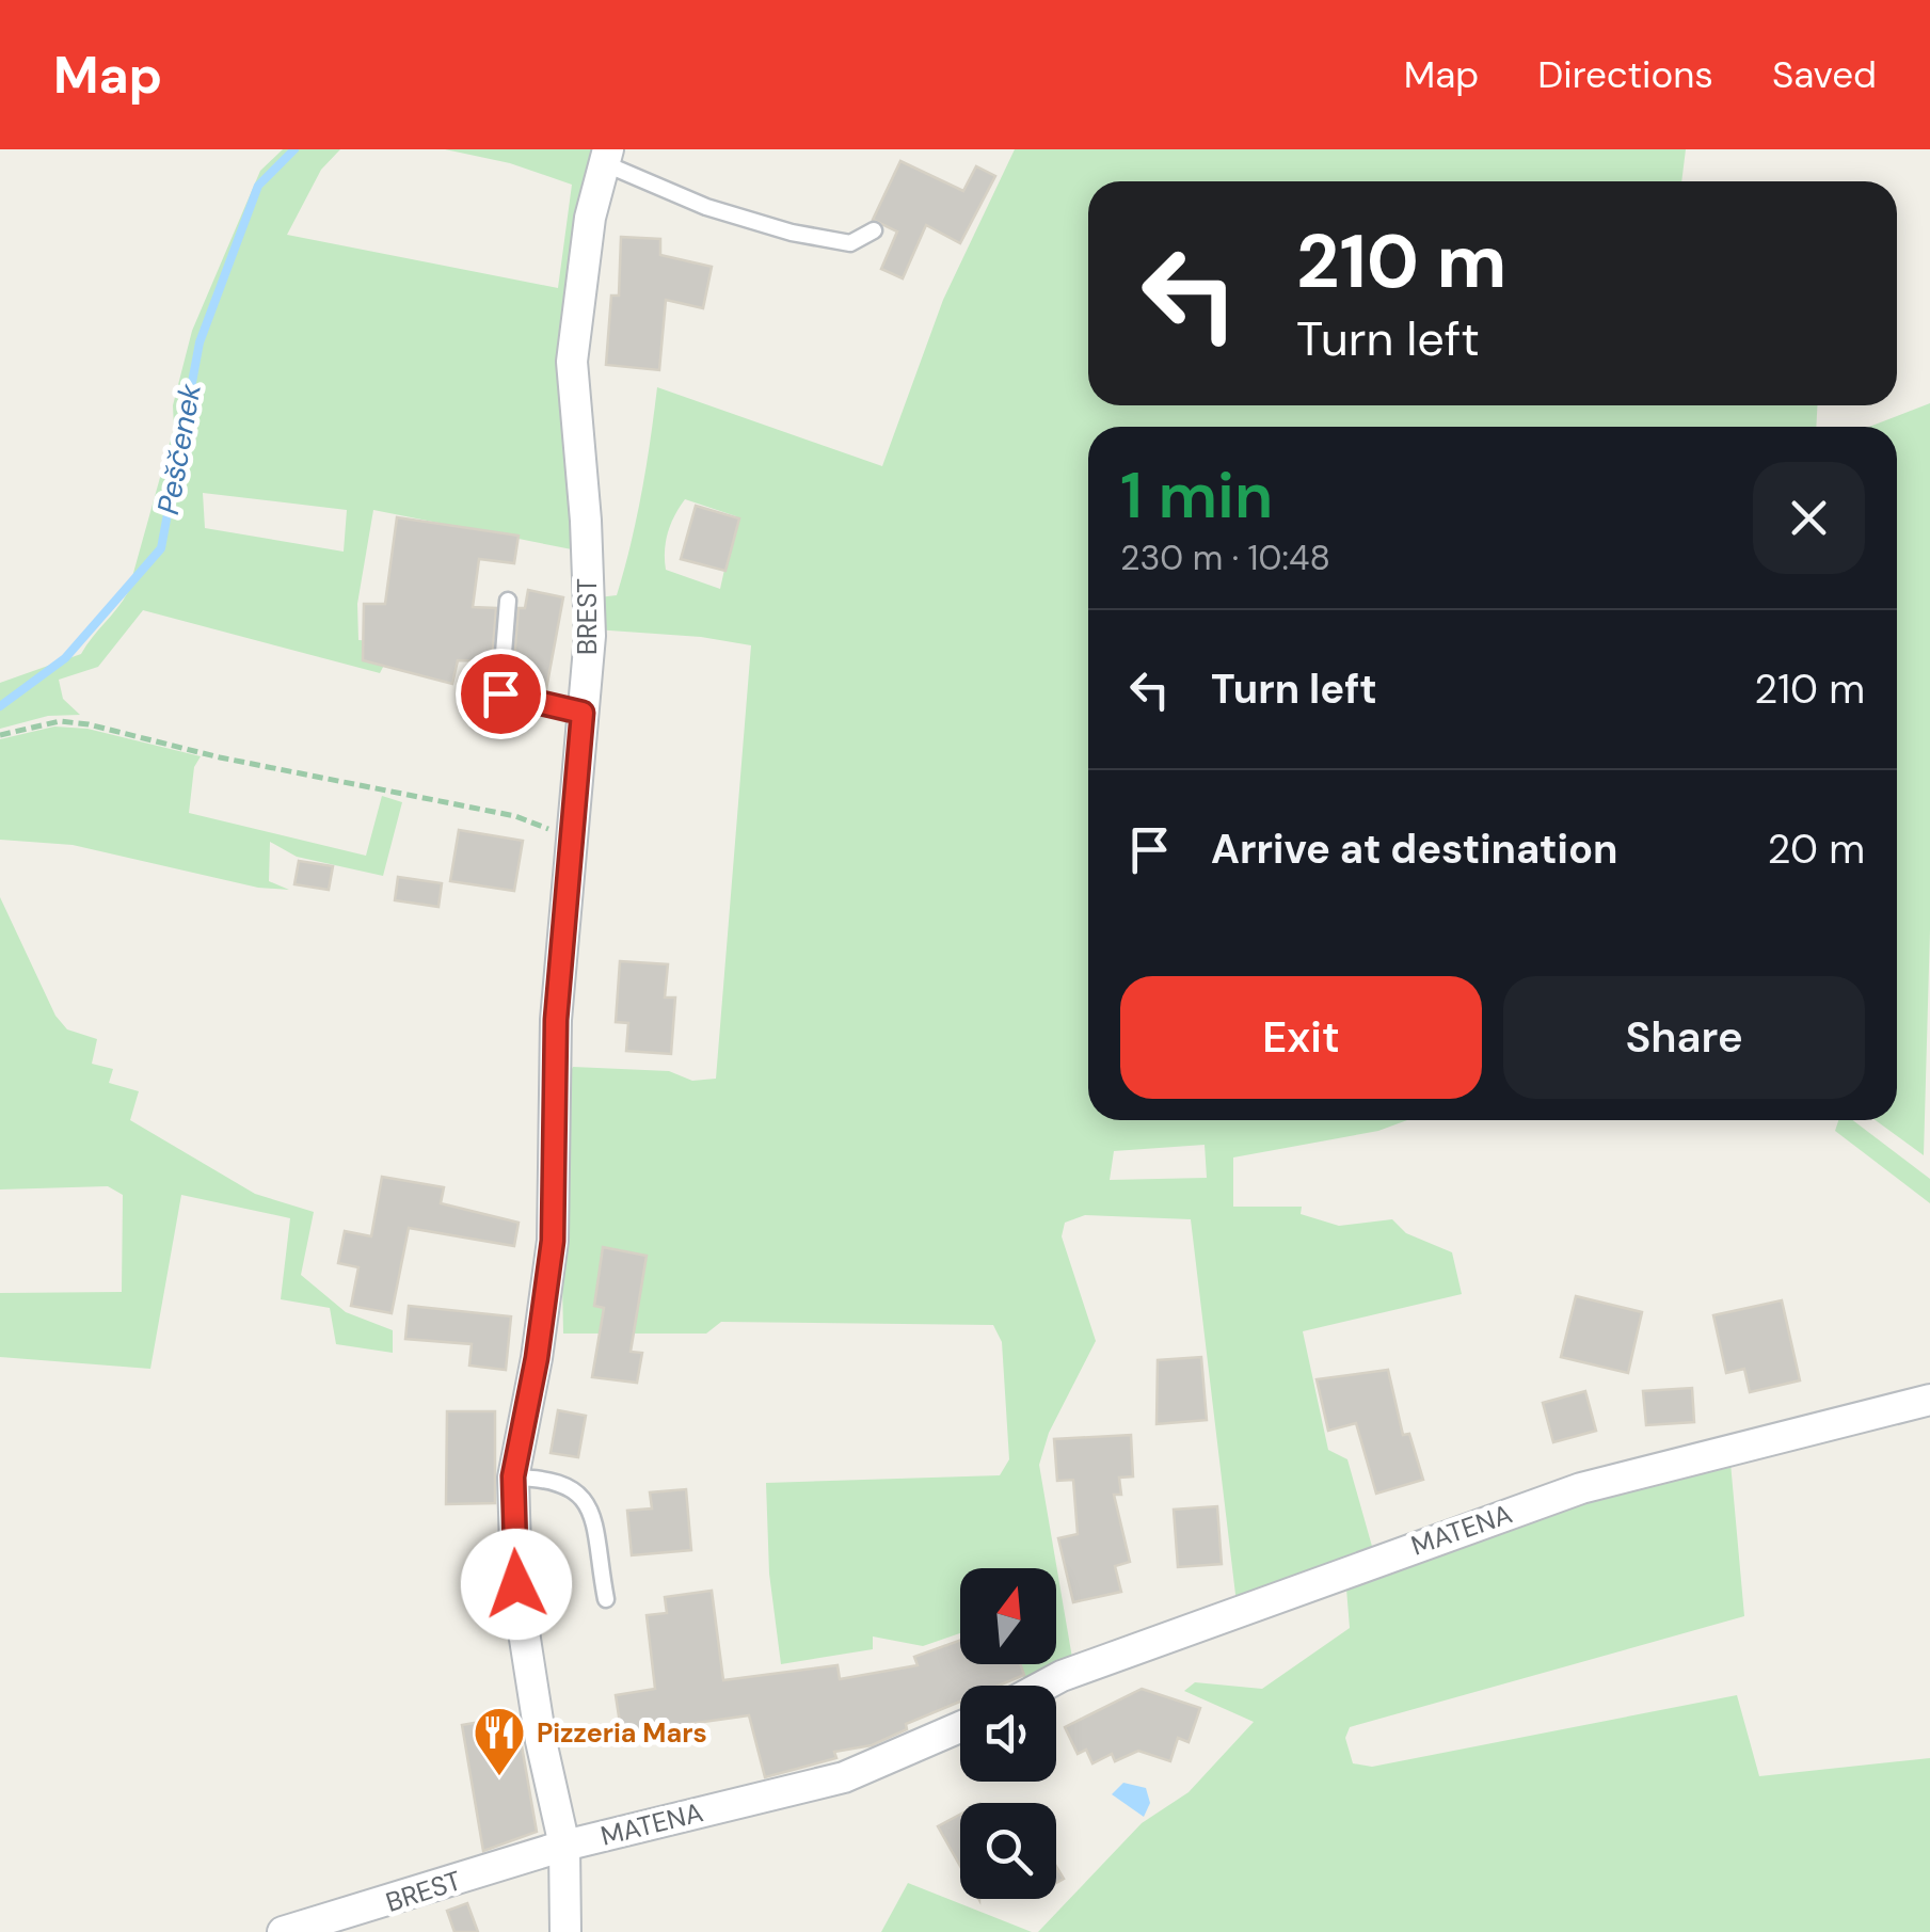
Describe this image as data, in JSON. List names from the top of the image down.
{
  "streets": {
    "street": ["BREST", "MATENA"]
  },
  "crossings": [
    ["BREST", "MATENA"]
  ],
  "water": ["Peščenek"],
  "places": {
    "restaurant": ["Pizzeria Mars"]
  },
  "north": "top",
  "page": {
    "header": "Map",
    "nav": ["Map", "Directions", "Saved"],
    "turn": ["210 m", "Turn left"],
    "heading": ["1 min", "230 m · 10:48"],
    "list": [
      {
        "name": "Turn left",
        "value": "210 m"
      },
      {
        "name": "Arrive at destination",
        "value": "20 m"
      }
    ],
    "buttons": ["Exit", "Share"]
  }
}
